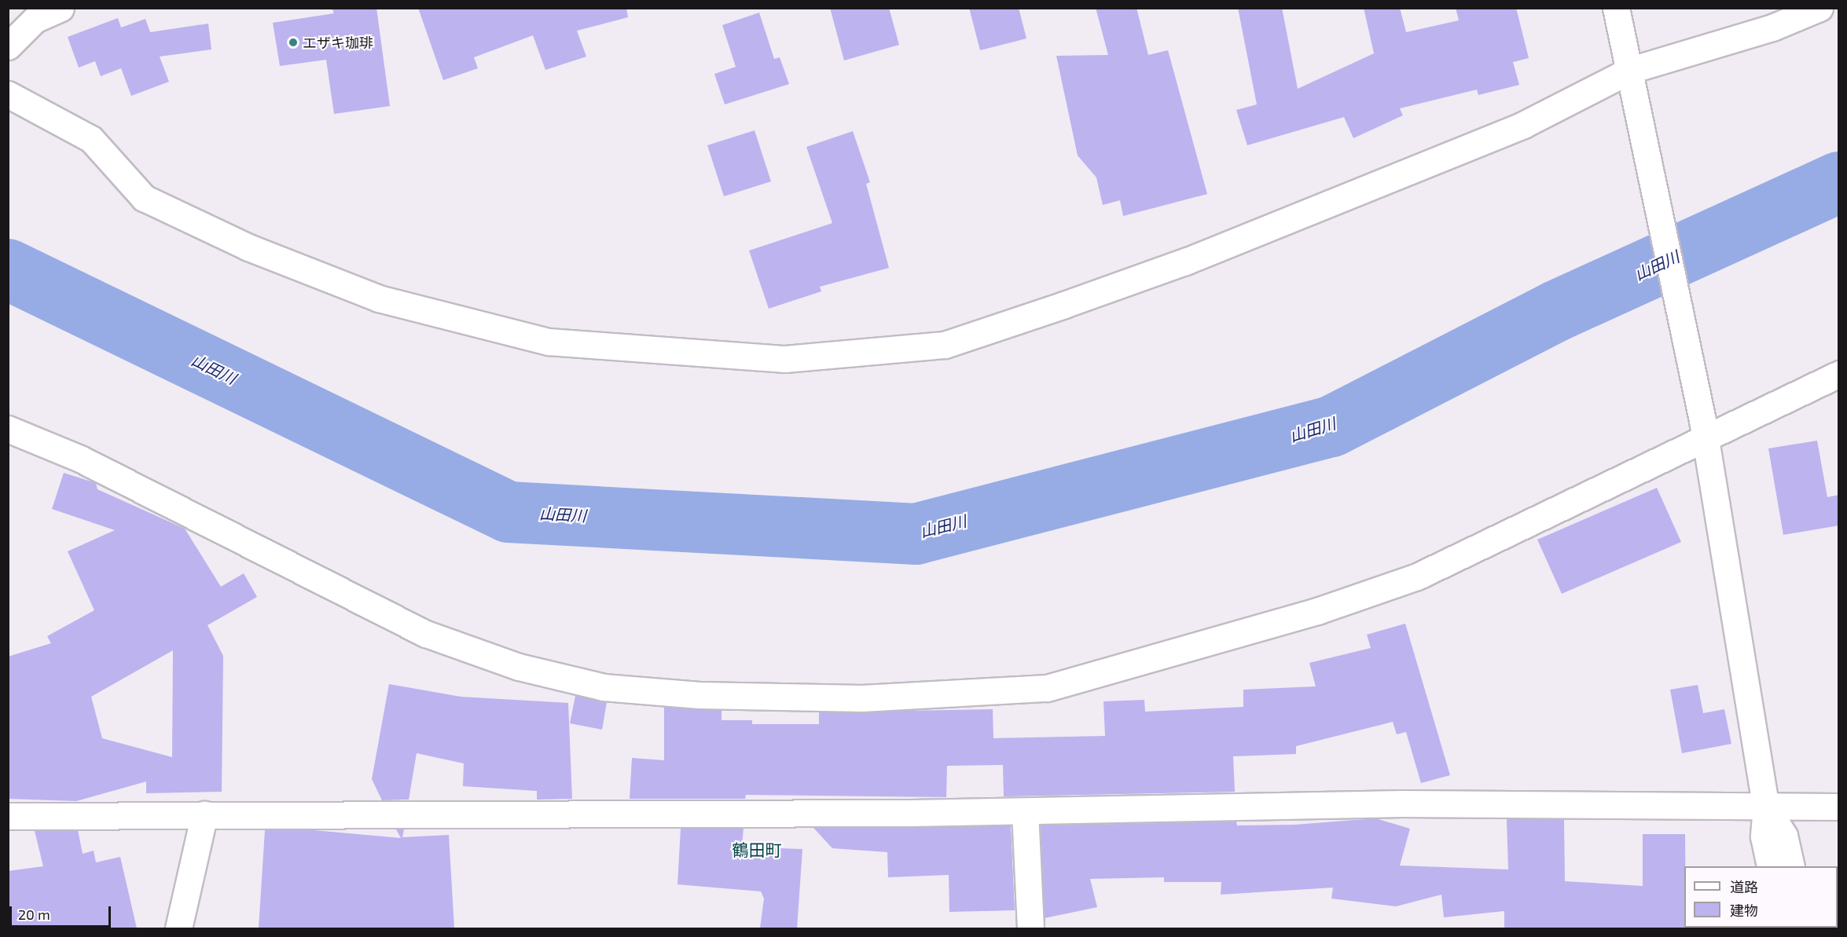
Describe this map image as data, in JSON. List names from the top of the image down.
{
  "districts": ["鶴田町"],
  "water": ["山田川"],
  "places": ["エザキ珈琲"],
  "legend": ["道路", "建物"],
  "scale_bar": "20 m"
}
